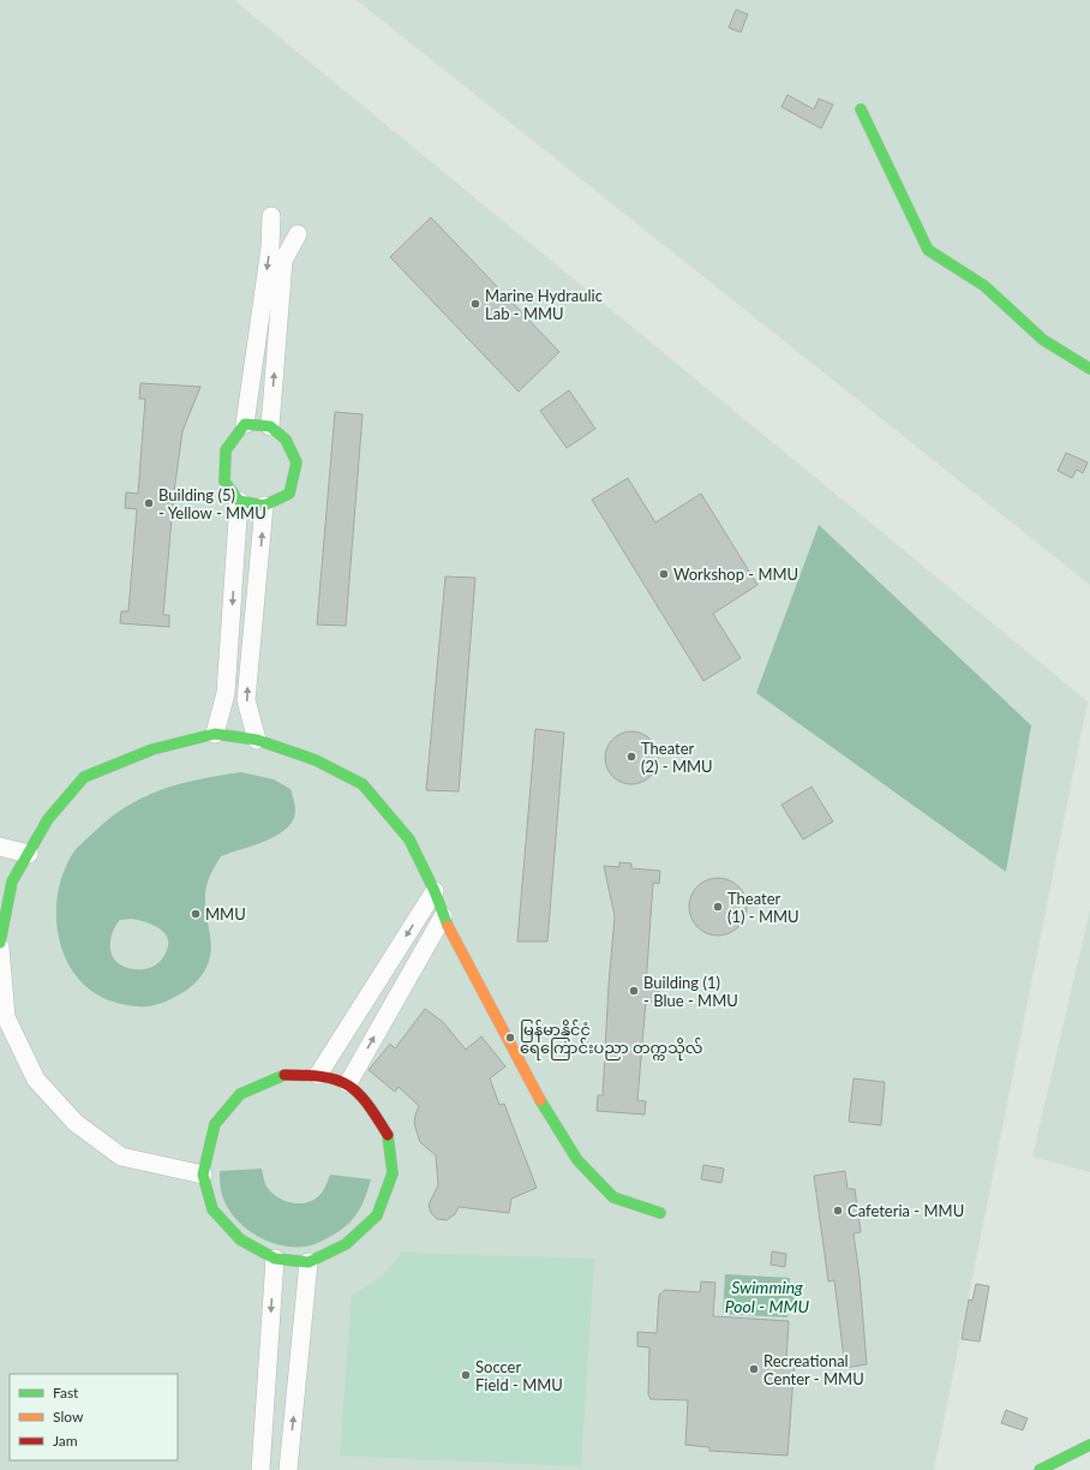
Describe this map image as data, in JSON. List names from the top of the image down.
{
  "water": ["Swimming Pool - MMU"],
  "places": [
    "Marine Hydraulic Lab - MMU",
    "Building (5) - Yellow - MMU",
    "Workshop - MMU",
    "Theater (2) - MMU",
    "Theater (1) - MMU",
    "MMU",
    "Building (1) - Blue - MMU",
    "မြန်မာနိုင်ငံ ရေကြောင်းပညာ တက္ကသိုလ်",
    "Cafeteria - MMU",
    "Recreational Center - MMU",
    "Soccer Field - MMU"
  ],
  "legend": ["Fast", "Slow", "Jam"]
}
